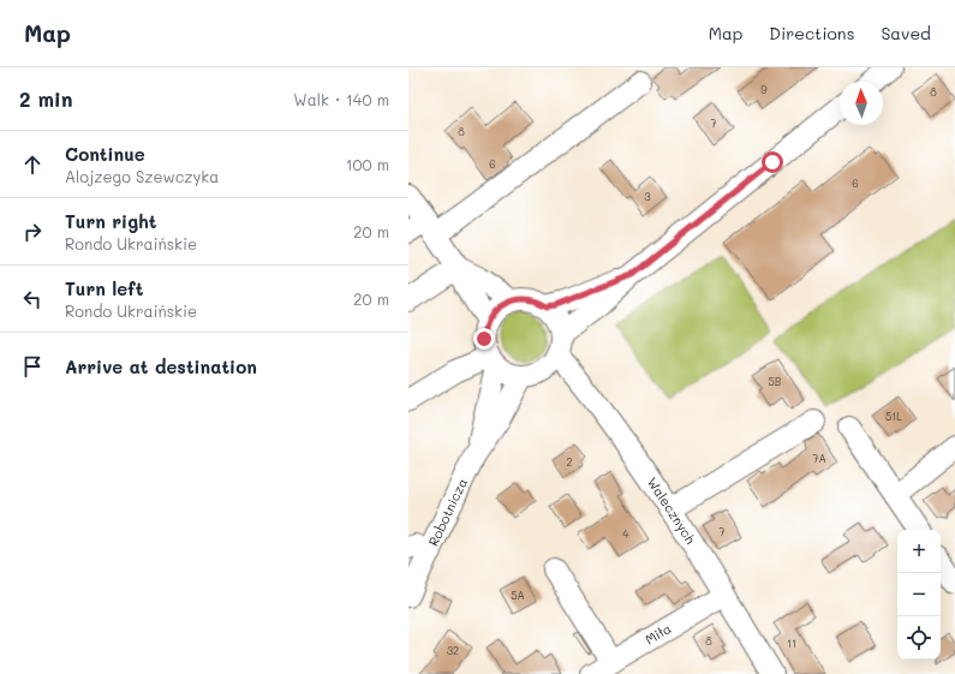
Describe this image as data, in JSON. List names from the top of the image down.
{
  "streets": {
    "street": ["Walecznych", "Robotnicza", "Miła"]
  },
  "crossings": [
    ["Walecznych", "Robotnicza"],
    ["Walecznych", "Miła"]
  ],
  "house_numbers": [
    "9",
    "8",
    "7",
    "8",
    "6",
    "6",
    "3",
    "5B",
    "51L",
    "7A",
    "2",
    "7",
    "4",
    "5A",
    "8",
    "11",
    "32"
  ],
  "north": "top",
  "page": {
    "header": "Map",
    "nav": ["Map", "Directions", "Saved"],
    "heading": ["2 min", "Walk · 140 m"],
    "list": [
      ["Continue", "Alojzego Szewczyka", "100 m"],
      ["Turn right", "Rondo Ukraińskie", "20 m"],
      ["Turn left", "Rondo Ukraińskie", "20 m"],
      "Arrive at destination"
    ],
    "map_buttons": ["+", "−"]
  }
}
